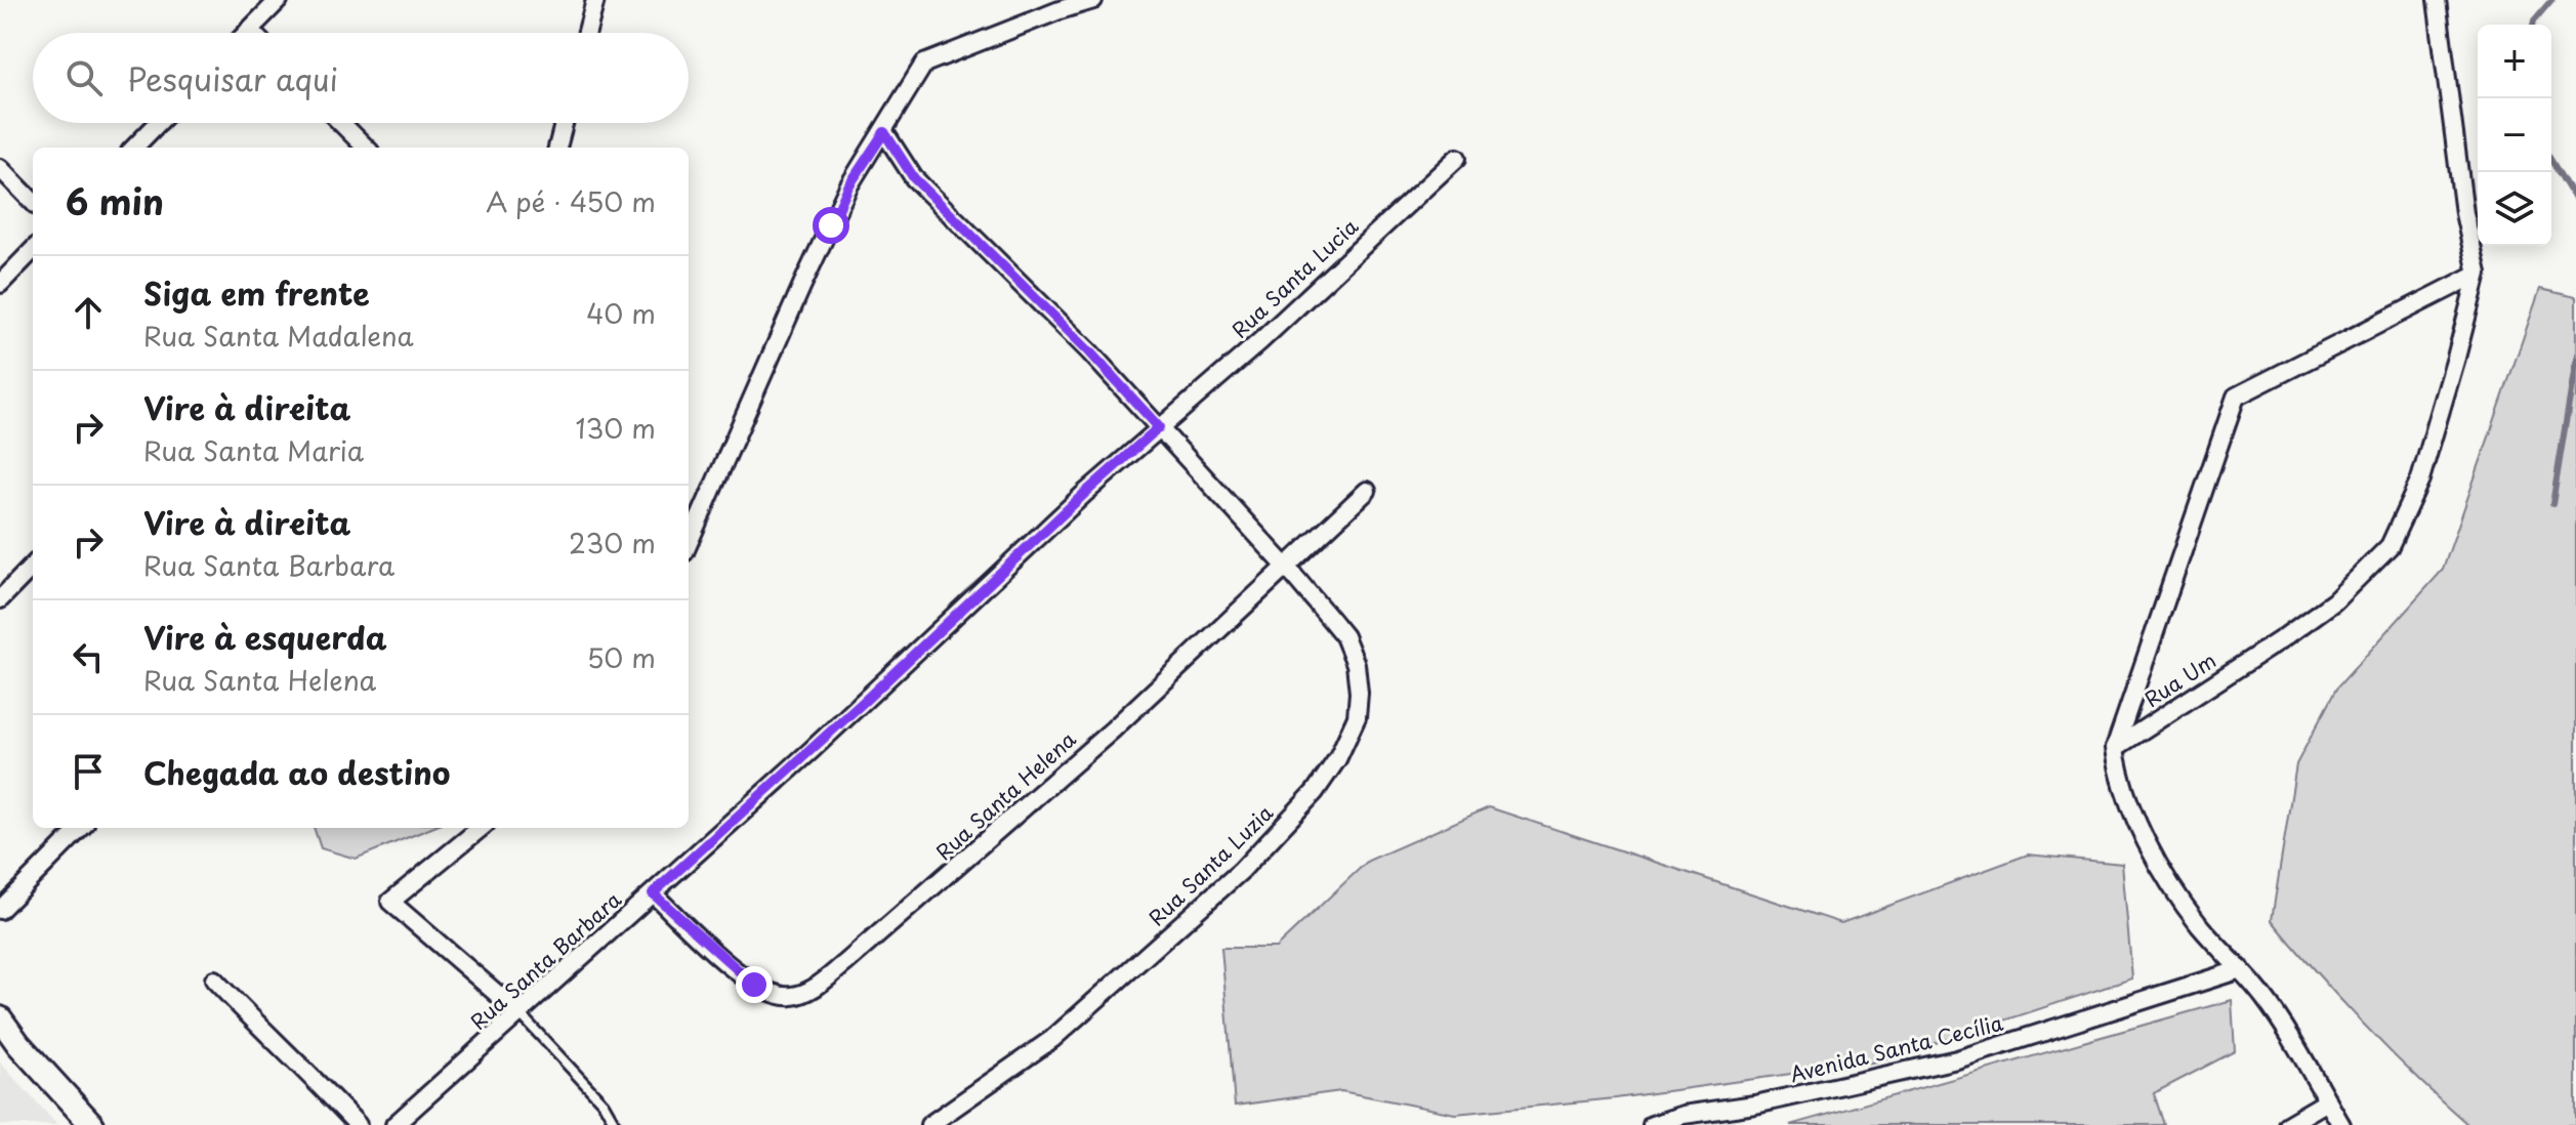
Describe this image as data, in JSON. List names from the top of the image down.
{
  "streets": {
    "street": [
      "Rua Santa Lucia",
      "Rua Um",
      "Rua Santa Helena",
      "Rua Santa Luzia",
      "Rua Santa Barbara",
      "Avenida Santa Cecília"
    ]
  },
  "crossings": [
    ["Rua Santa Lucia", "Rua Santa Luzia"],
    ["Rua Santa Lucia", "Rua Santa Barbara"],
    ["Rua Santa Helena", "Rua Santa Luzia"],
    ["Rua Santa Helena", "Rua Santa Barbara"],
    ["Rua Santa Luzia", "Rua Santa Barbara"]
  ],
  "page": {
    "map_buttons": ["+", "−"],
    "search": "Pesquisar aqui",
    "heading": ["6 min", "A pé · 450 m"],
    "list": [
      ["Siga em frente", "Rua Santa Madalena", "40 m"],
      ["Vire à direita", "Rua Santa Maria", "130 m"],
      ["Vire à direita", "Rua Santa Barbara", "230 m"],
      ["Vire à esquerda", "Rua Santa Helena", "50 m"],
      "Chegada ao destino"
    ]
  }
}
